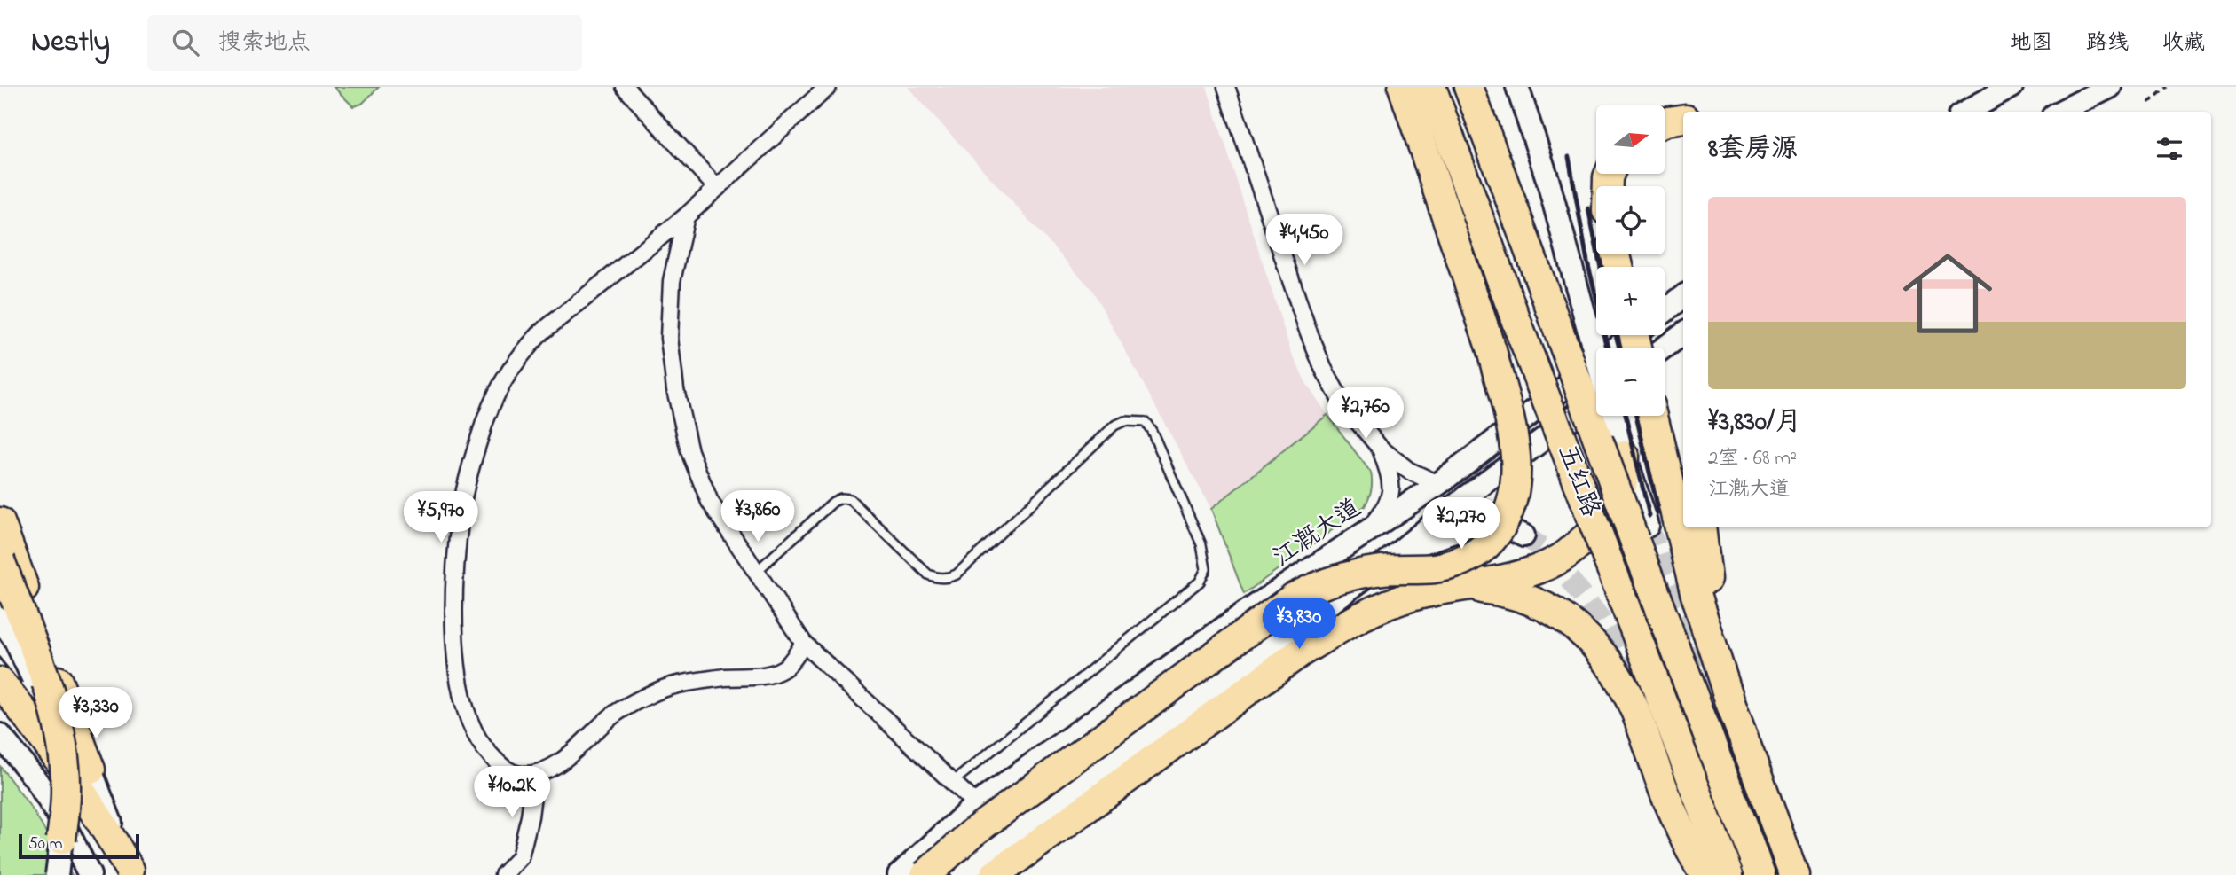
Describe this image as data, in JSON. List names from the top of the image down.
{
  "streets": {
    "highway": ["五红路"],
    "main road": ["江溉大道"]
  },
  "scale_bar": "50 m",
  "north": "right",
  "page": {
    "header": "Nestly",
    "search": "搜索地点",
    "nav": ["地图", "路线", "收藏"],
    "map_buttons": ["+", "−"],
    "heading": "8套房源",
    "list": [
      {
        "name": "¥3,830/月",
        "note": "2室 · 68 m² · 江溉大道"
      }
    ],
    "price": [
      "¥4,450",
      "¥2,760",
      "¥3,860",
      "¥5,970",
      "¥2,270",
      "¥3,830",
      "¥3,330",
      "¥10.2K"
    ],
    "scale": "50 m"
  }
}
